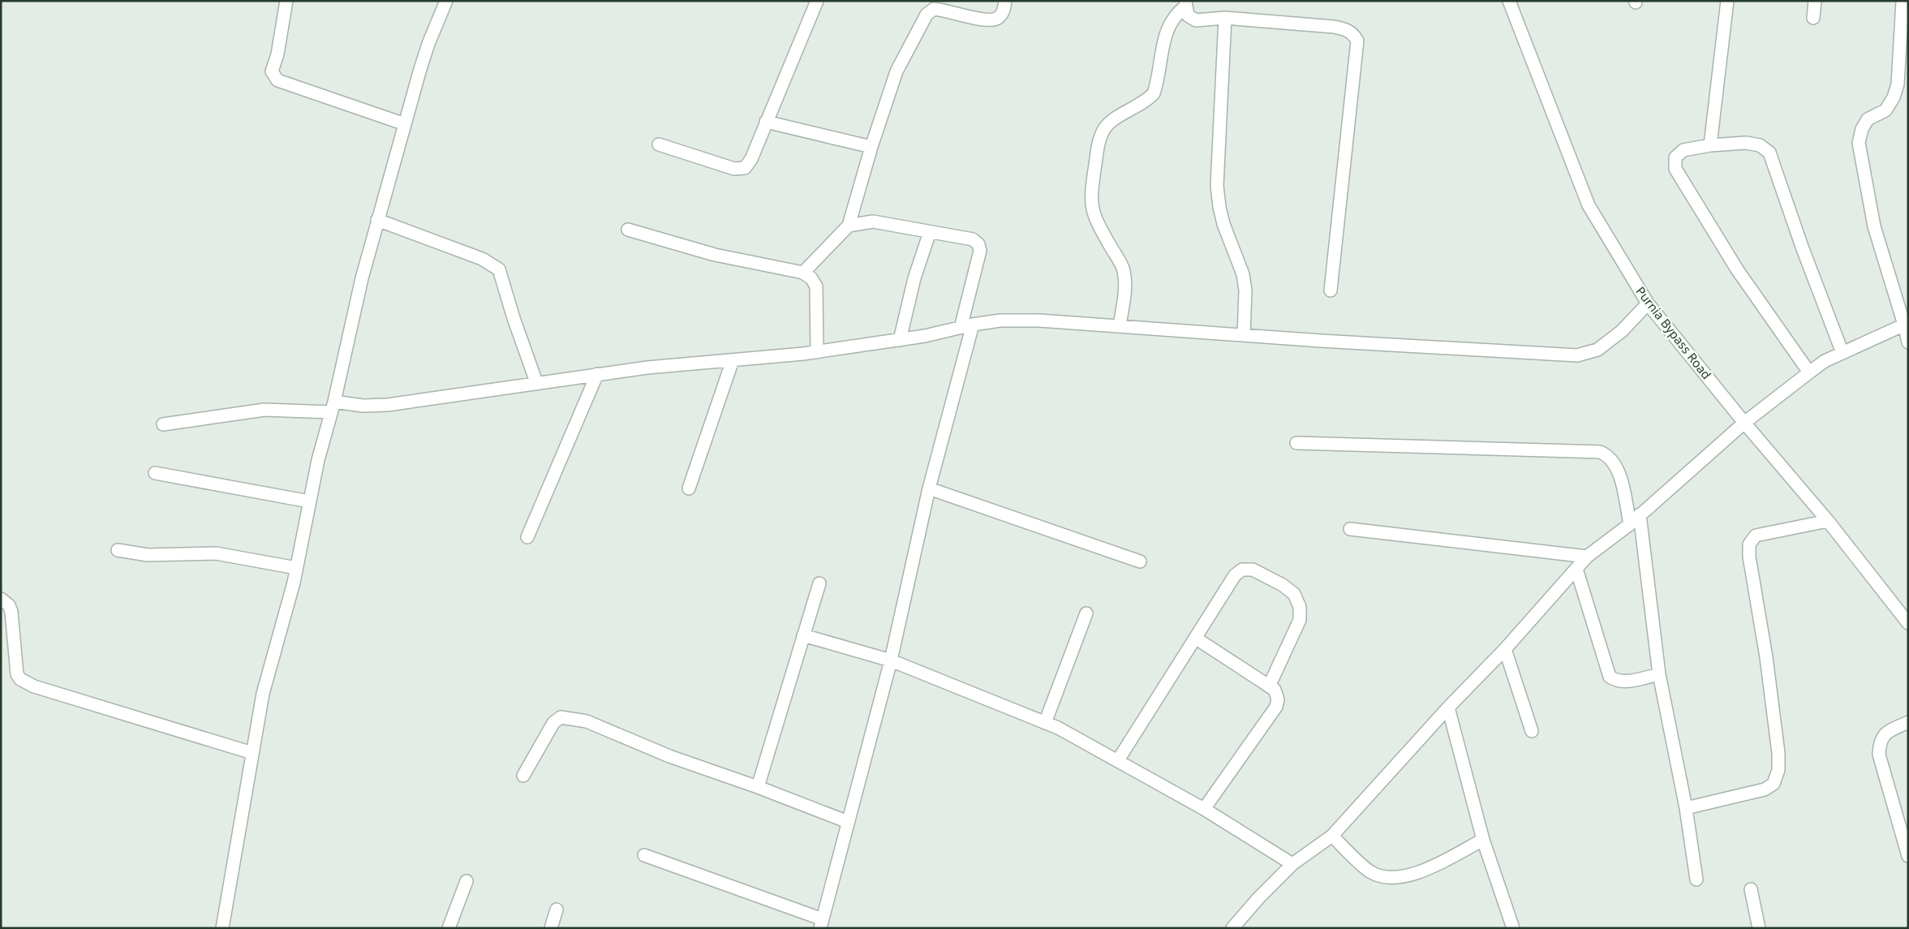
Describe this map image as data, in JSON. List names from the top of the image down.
{
  "streets": {
    "street": ["Purnia Bypass Road"]
  }
}
